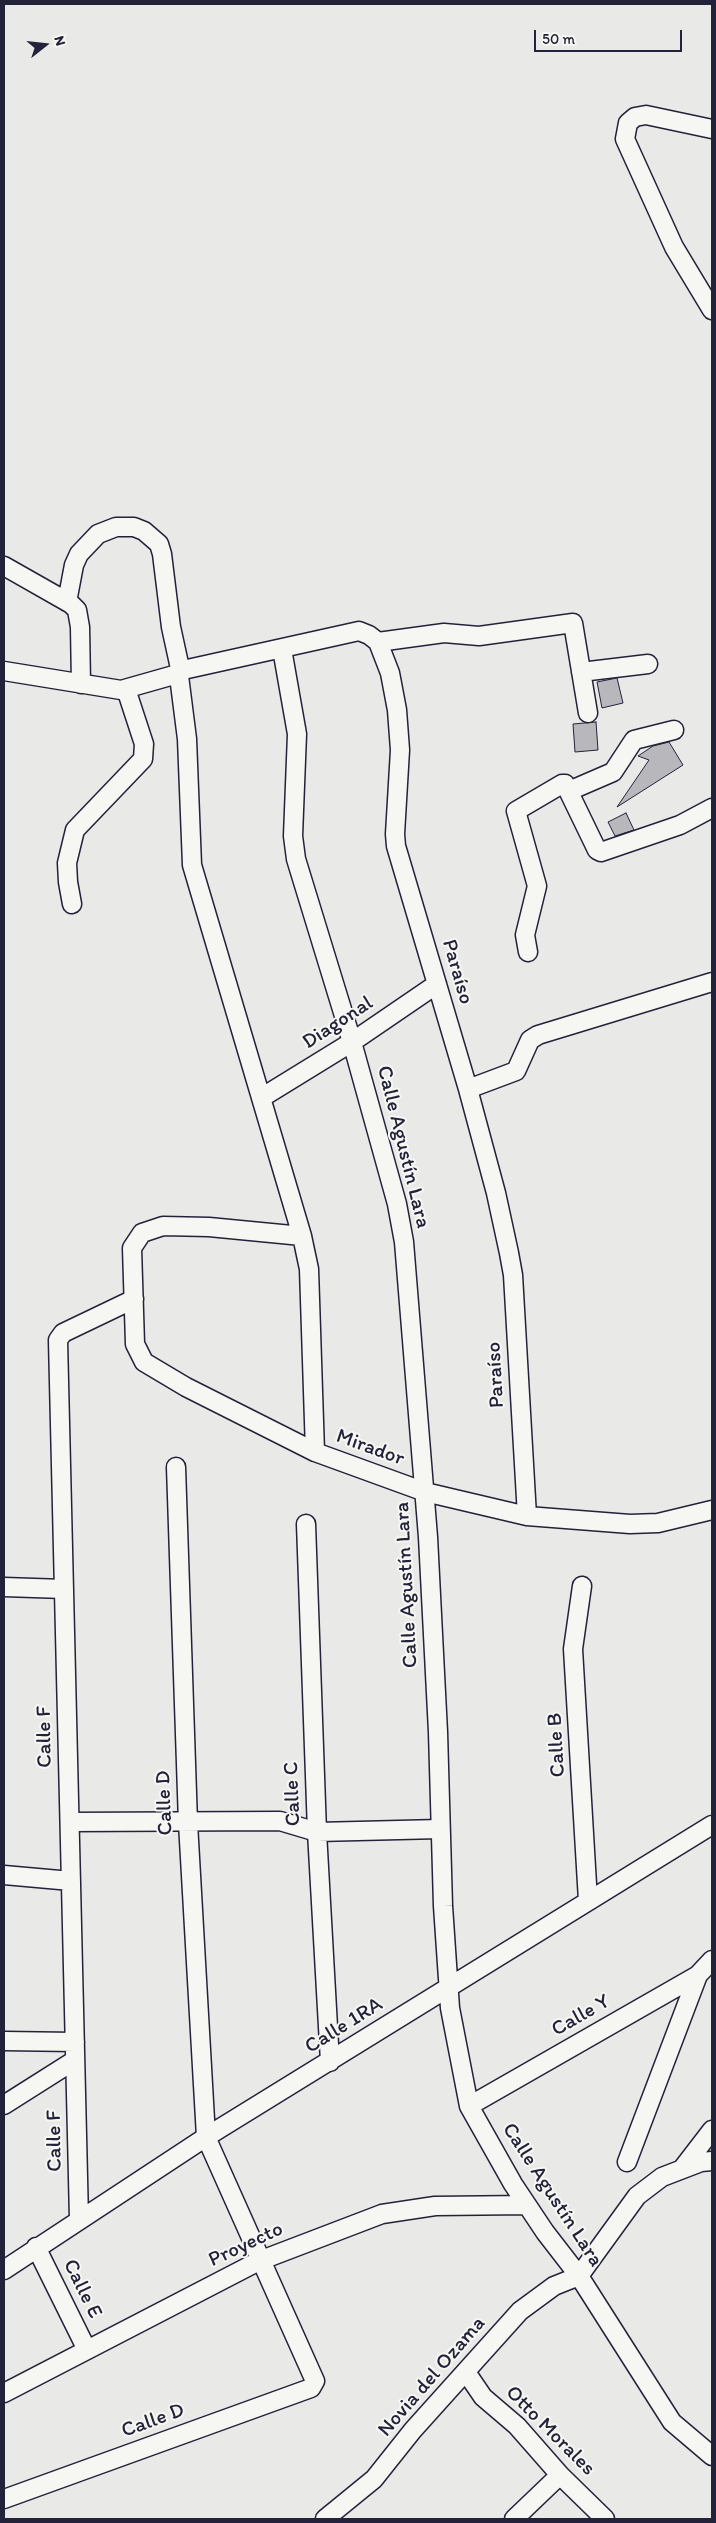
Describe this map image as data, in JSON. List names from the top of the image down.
{
  "streets": {
    "street": [
      "Paraíso",
      "Diagonal",
      "Calle Agustín Lara",
      "Mirador",
      "Calle F",
      "Calle B",
      "Calle C",
      "Calle D",
      "Calle Y",
      "Calle 1RA",
      "Proyecto",
      "Calle E",
      "Novia del Ozama",
      "Otto Morales"
    ]
  },
  "crossings": [
    ["Paraíso", "Diagonal"],
    ["Paraíso", "Mirador"],
    ["Diagonal", "Calle Agustín Lara"],
    ["Calle Agustín Lara", "Mirador"],
    ["Calle Agustín Lara", "Calle Y"],
    ["Calle Agustín Lara", "Calle 1RA"],
    ["Calle Agustín Lara", "Proyecto"],
    ["Calle Agustín Lara", "Novia del Ozama"],
    ["Mirador", "Calle F"],
    ["Calle F", "Calle 1RA"],
    ["Calle B", "Calle 1RA"],
    ["Calle C", "Calle 1RA"],
    ["Calle D", "Calle 1RA"],
    ["Calle D", "Proyecto"],
    ["Calle 1RA", "Calle E"],
    ["Proyecto", "Calle E"],
    ["Novia del Ozama", "Otto Morales"]
  ],
  "scale_bar": "50 m",
  "north": "right"
}
